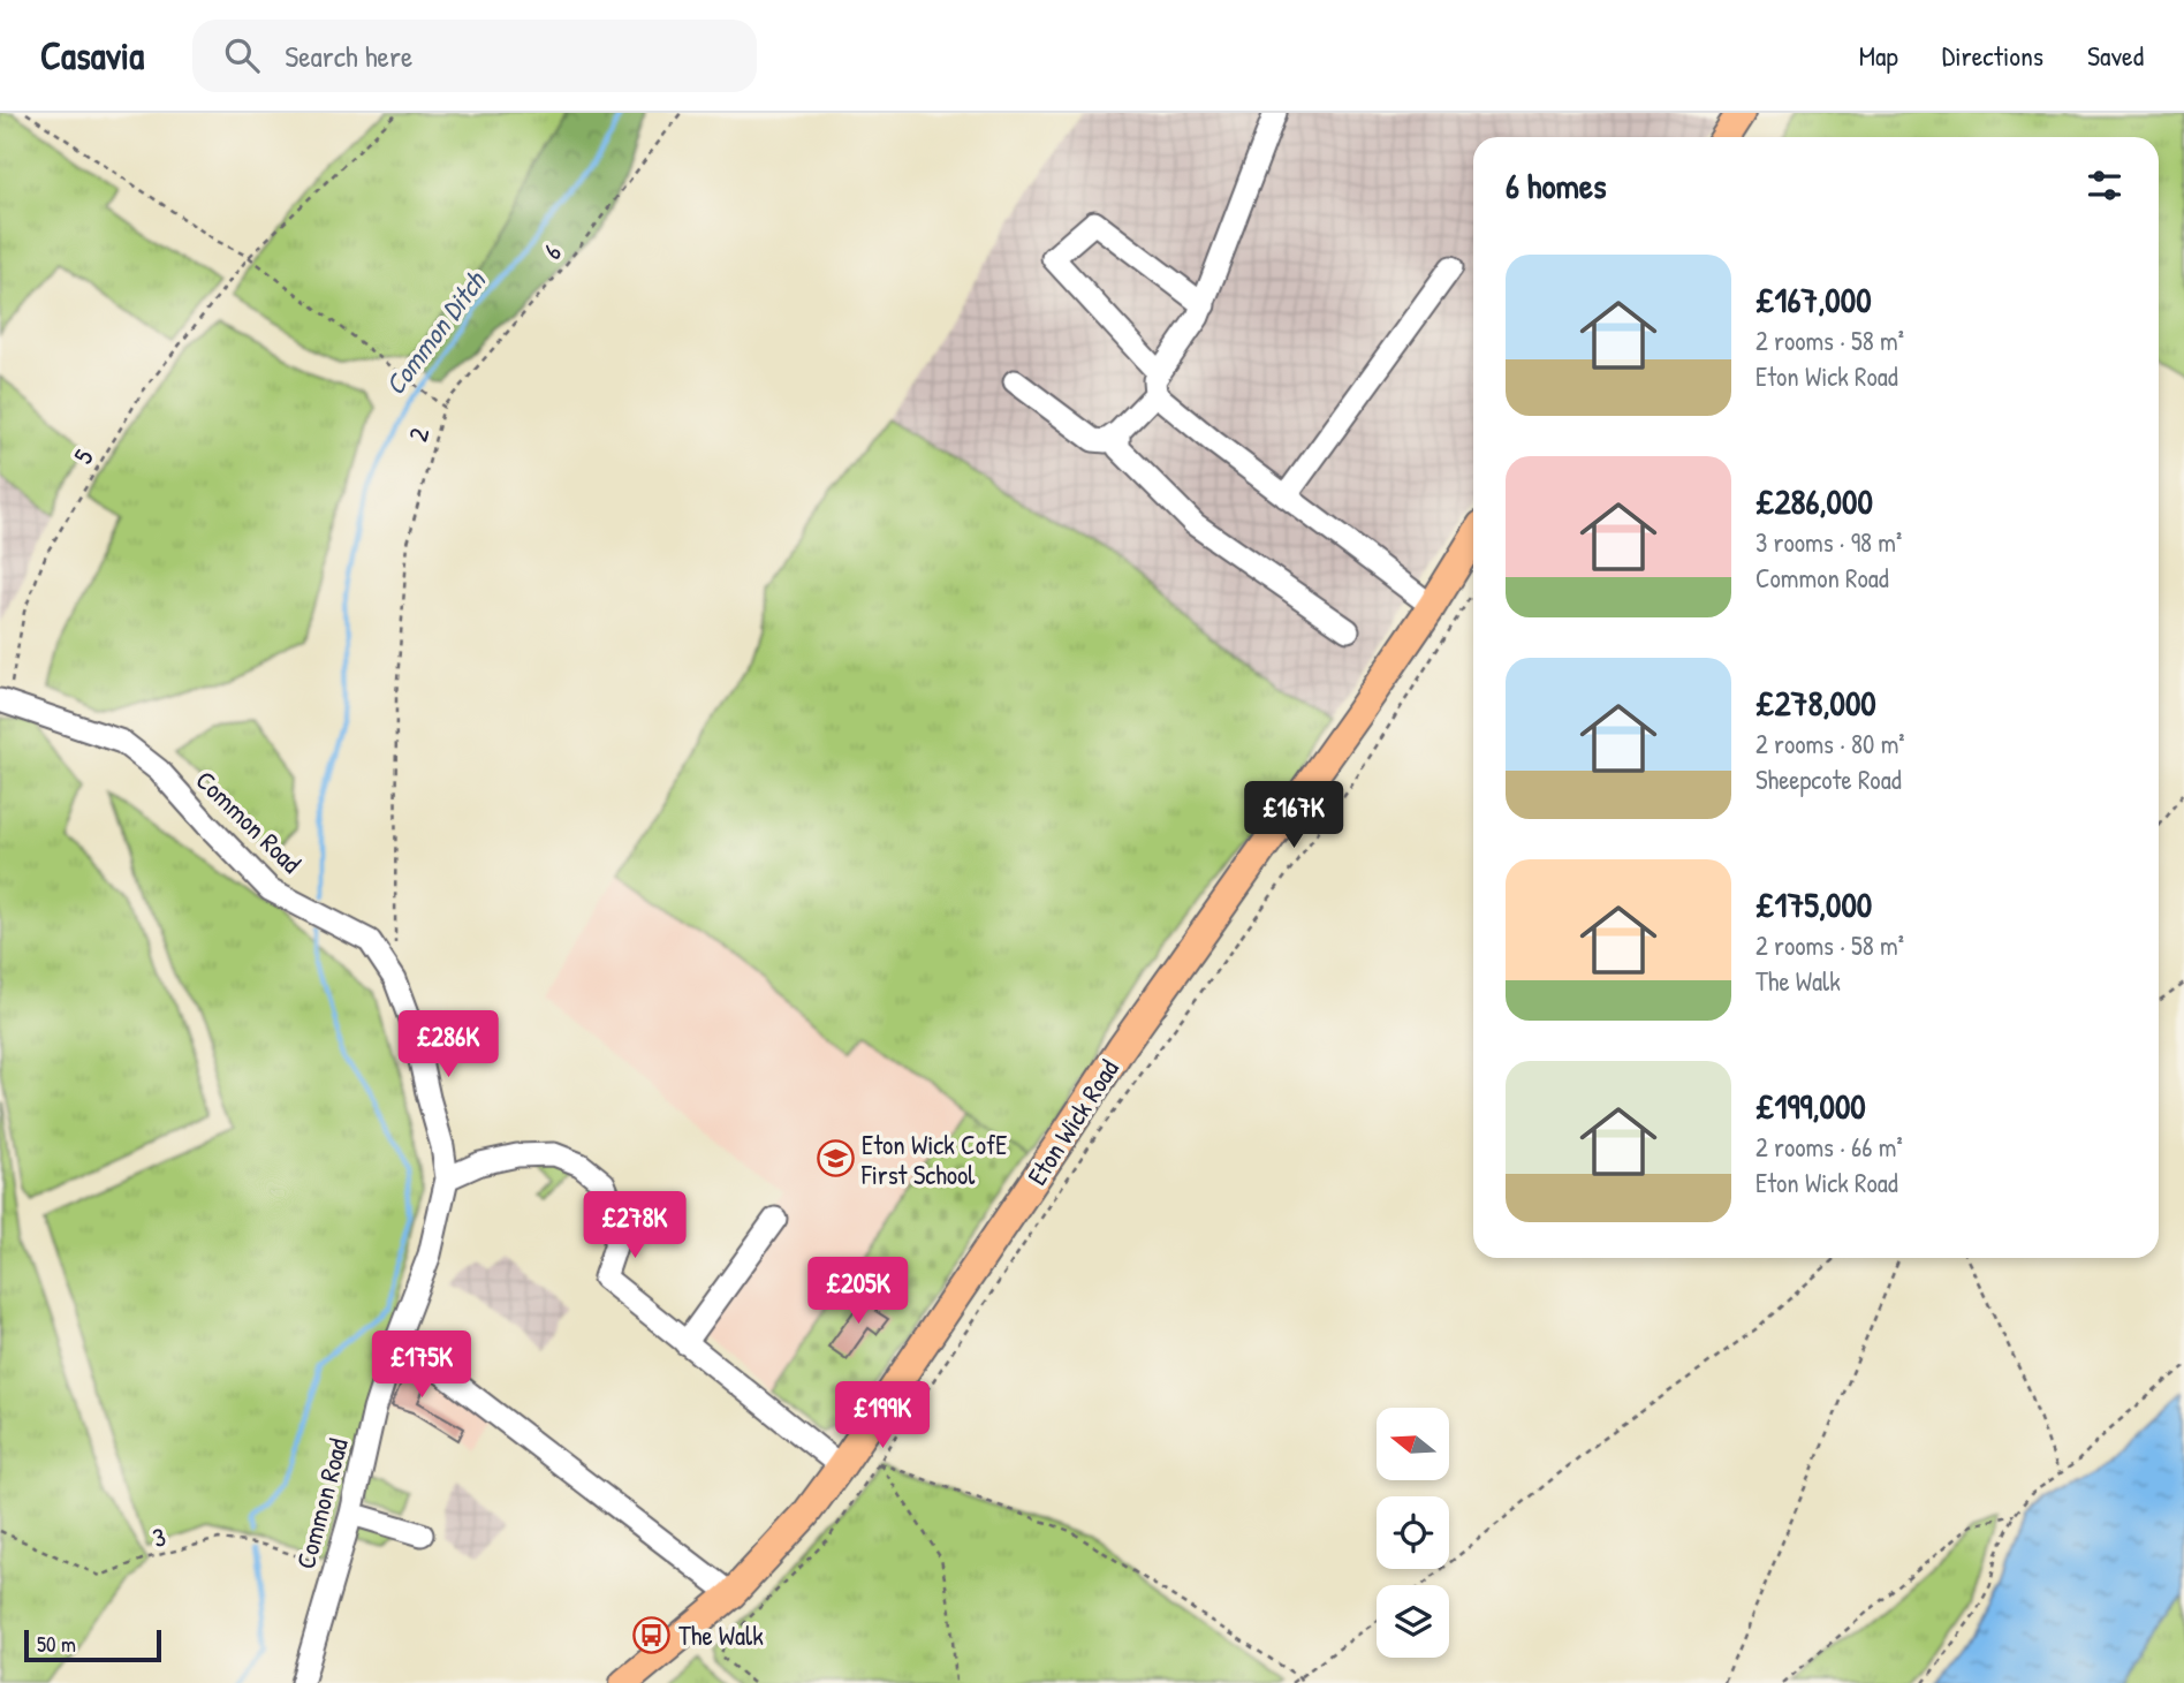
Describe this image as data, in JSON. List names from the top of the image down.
{
  "streets": {
    "main road": ["Eton Wick Road"],
    "street": ["Common Road"],
    "path": [
      "6",
      "2",
      "5",
      "3"
    ]
  },
  "crossings": [
    ["6", "2"],
    ["2", "5"],
    ["2", "Common Road"],
    ["5", "Common Road"],
    ["Common Road", "3"]
  ],
  "water": ["Common Ditch"],
  "places": {
    "school or university": ["Eton Wick CofE First School"],
    "bus stop": ["The Walk"]
  },
  "scale_bar": "50 m",
  "north": "left",
  "page": {
    "header": "Casavia",
    "search": "Search here",
    "nav": ["Map", "Directions", "Saved"],
    "heading": "6 homes",
    "list": [
      {
        "name": "£167,000",
        "note": "2 rooms · 58 m² · Eton Wick Road"
      },
      {
        "name": "£286,000",
        "note": "3 rooms · 98 m² · Common Road"
      },
      {
        "name": "£278,000",
        "note": "2 rooms · 80 m² · Sheepcote Road"
      },
      {
        "name": "£175,000",
        "note": "2 rooms · 58 m² · The Walk"
      },
      {
        "name": "£199,000",
        "note": "2 rooms · 66 m² · Eton Wick Road"
      }
    ],
    "price": [
      "£167K",
      "£286K",
      "£278K",
      "£205K",
      "£175K",
      "£199K"
    ],
    "scale": "50 m"
  }
}
